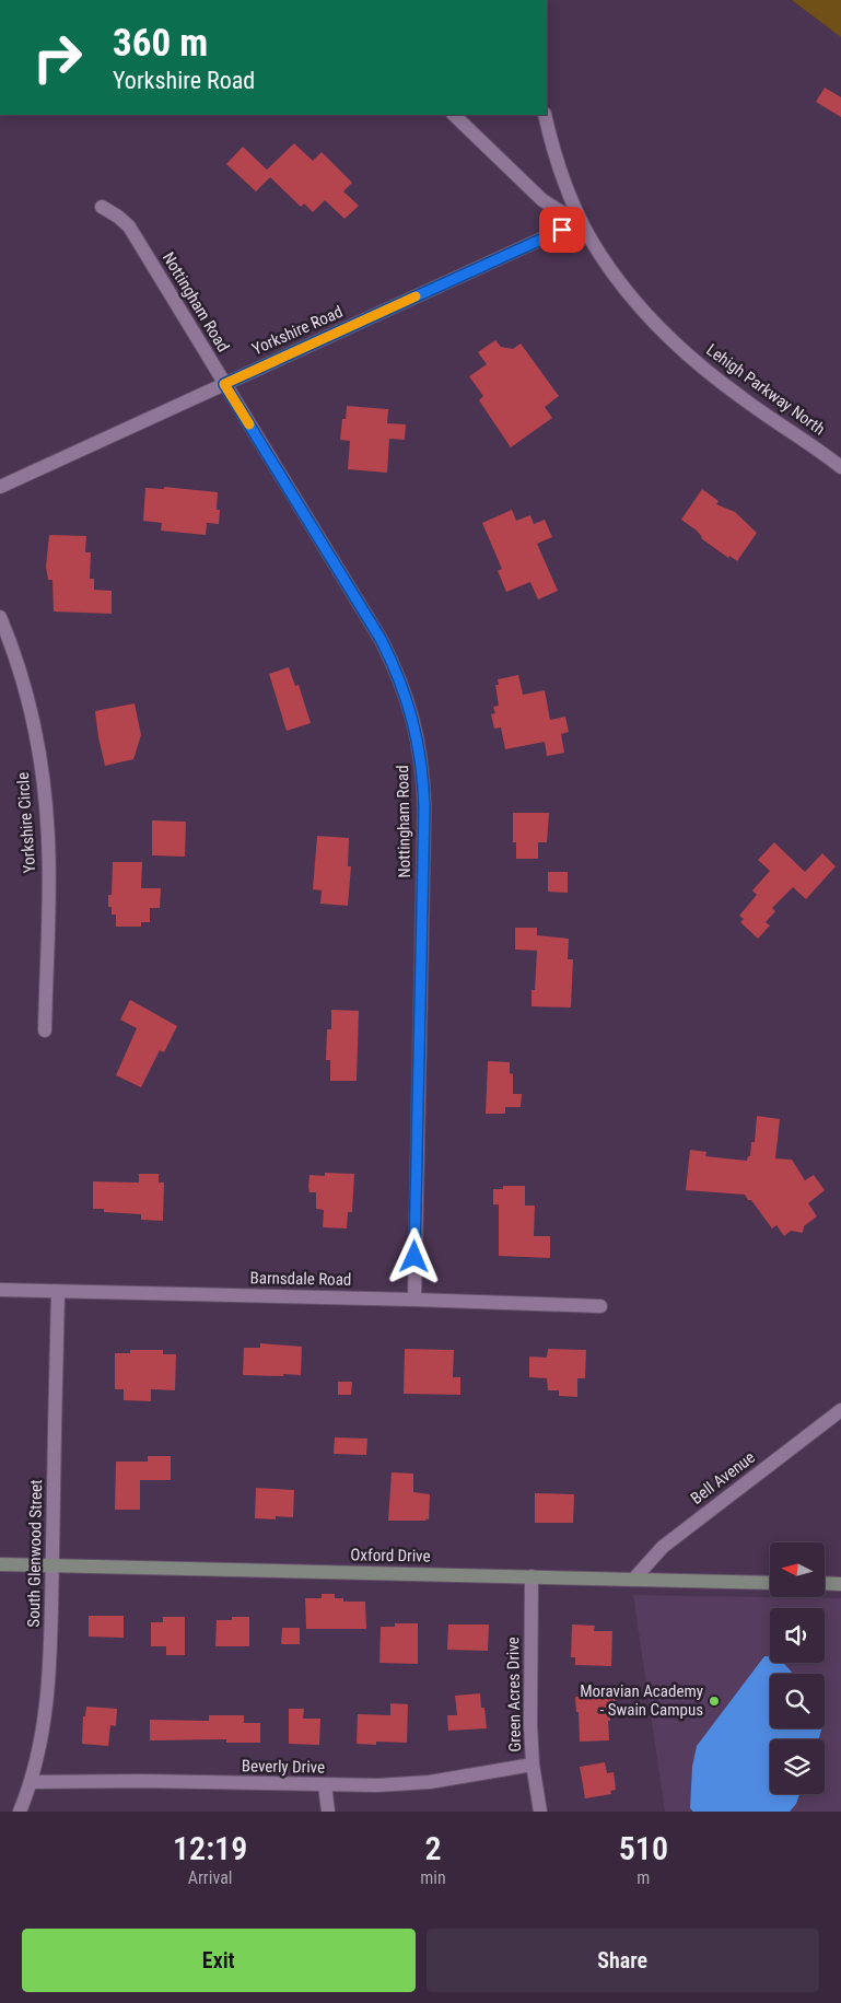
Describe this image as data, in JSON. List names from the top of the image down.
{
  "streets": {
    "main road": ["Oxford Drive"],
    "street": [
      "Nottingham Road",
      "Yorkshire Road",
      "Lehigh Parkway North",
      "Yorkshire Circle",
      "Barnsdale Road",
      "Bell Avenue",
      "South Glenwood Street",
      "Green Acres Drive",
      "Beverly Drive"
    ]
  },
  "crossings": [
    ["Nottingham Road", "Yorkshire Road"],
    ["Nottingham Road", "Barnsdale Road"],
    ["Yorkshire Road", "Lehigh Parkway North"],
    ["Barnsdale Road", "South Glenwood Street"],
    ["Bell Avenue", "Oxford Drive"],
    ["South Glenwood Street", "Oxford Drive"],
    ["South Glenwood Street", "Beverly Drive"],
    ["Oxford Drive", "Green Acres Drive"],
    ["Green Acres Drive", "Beverly Drive"]
  ],
  "places": ["Moravian Academy - Swain Campus"],
  "north": "left",
  "page": {
    "turn": ["360 m", "Yorkshire Road"],
    "eta": [
      "12:19",
      "Arrival",
      "2",
      "min",
      "510",
      "m"
    ],
    "buttons": ["Exit", "Share"]
  }
}
